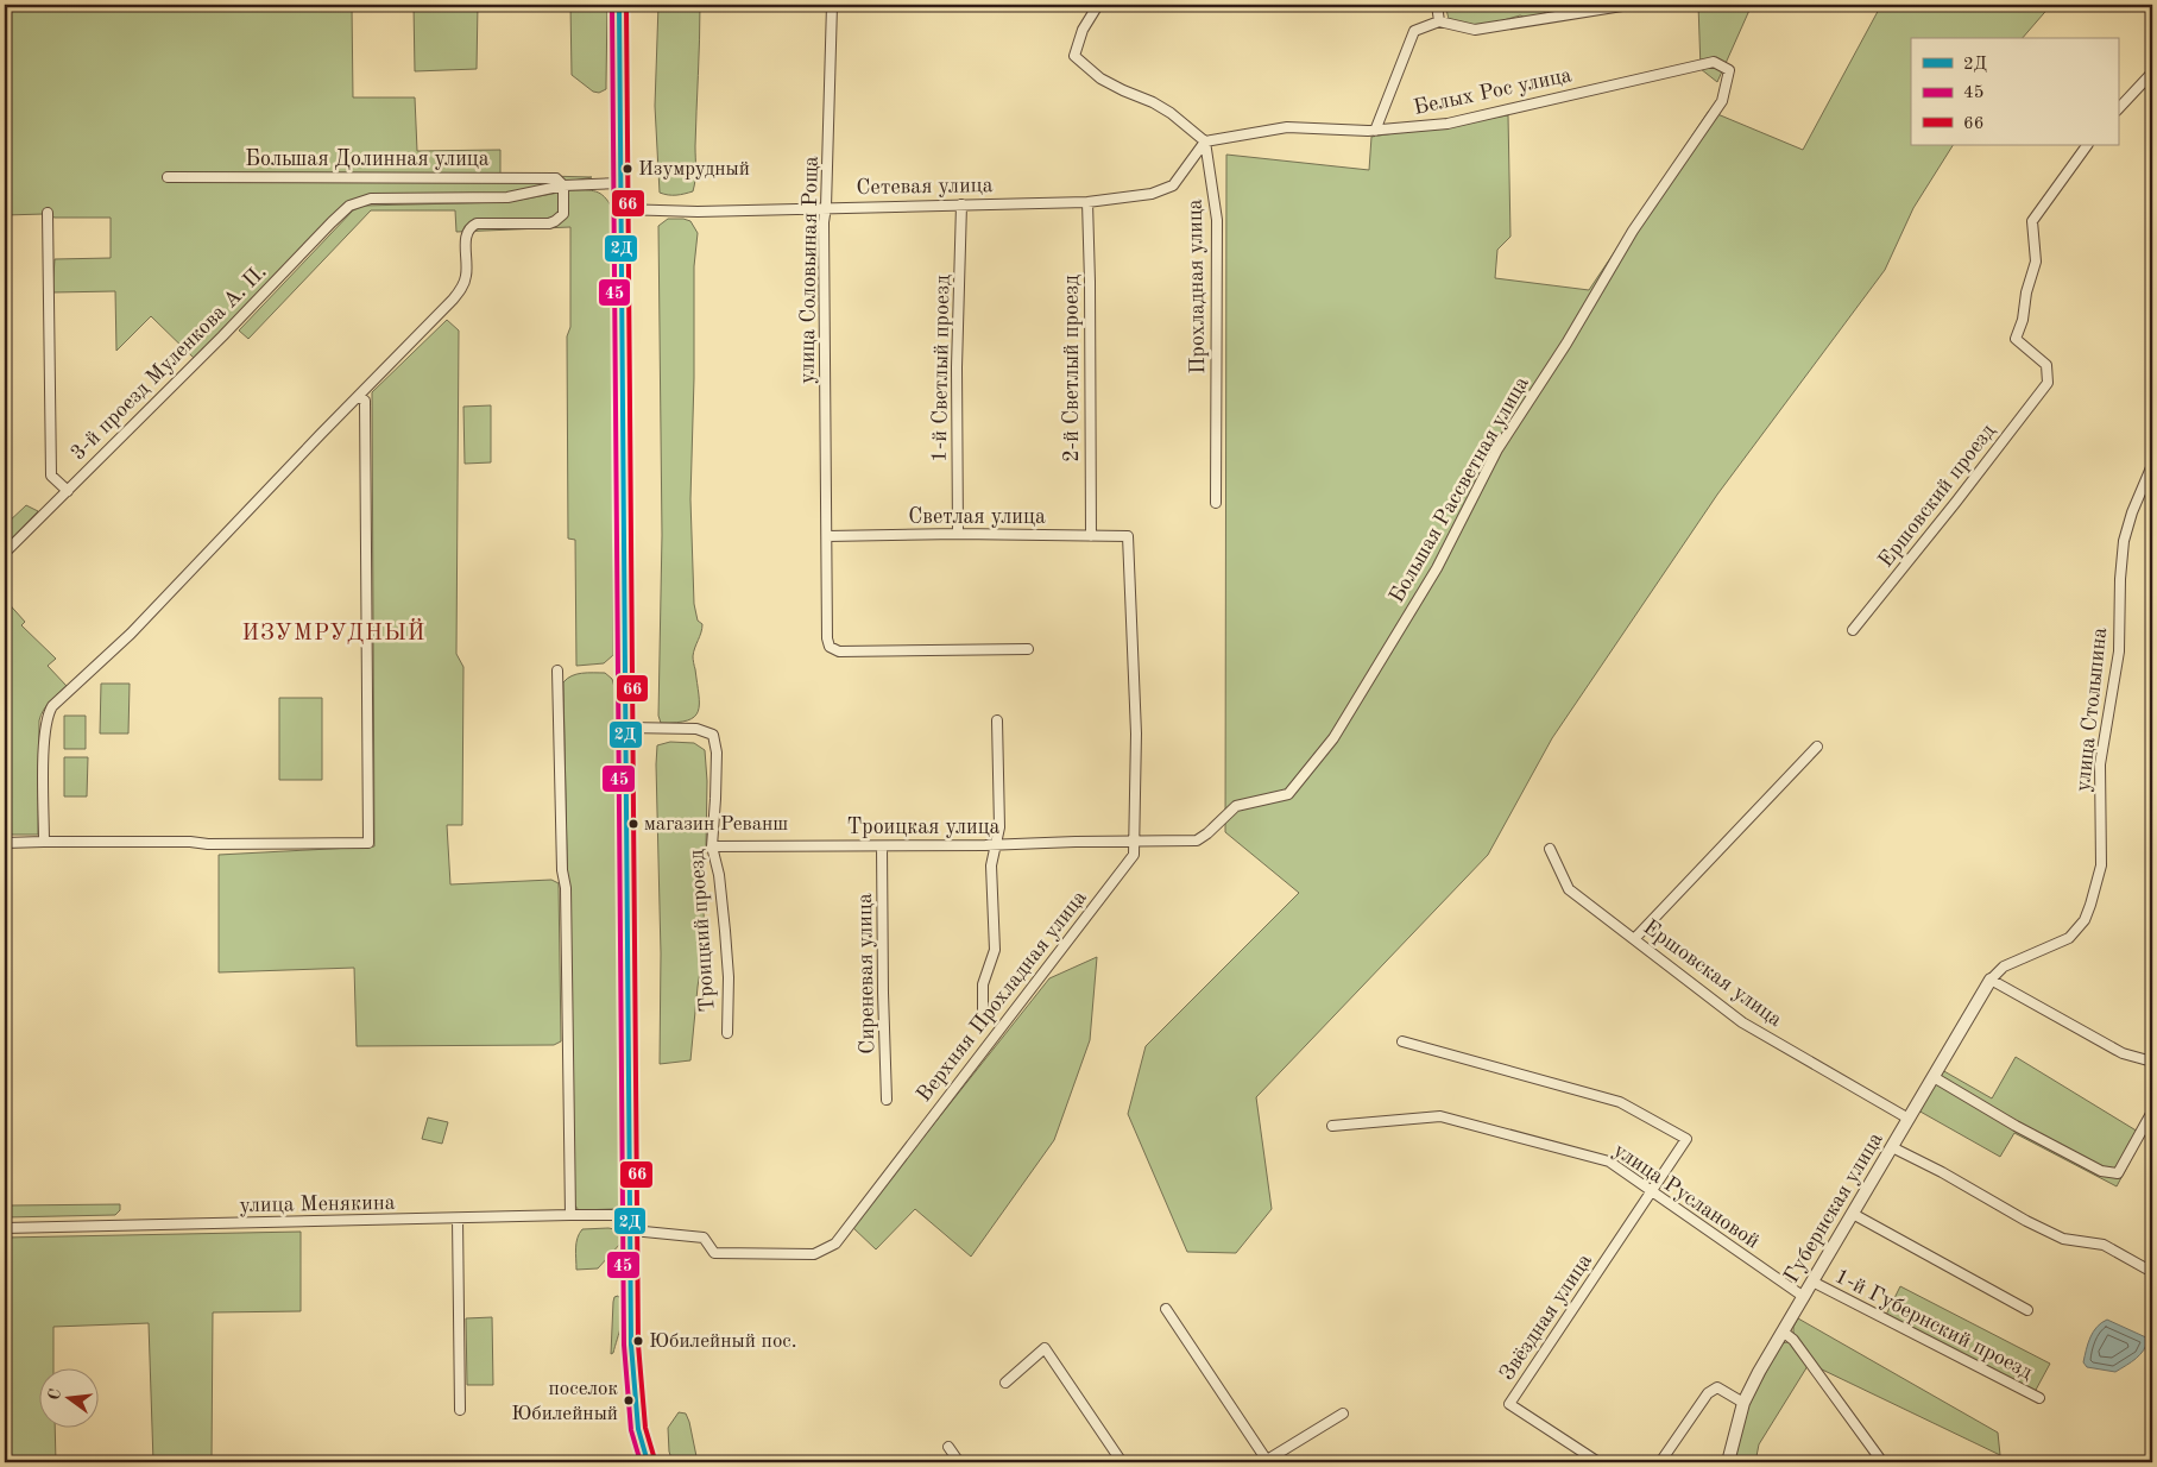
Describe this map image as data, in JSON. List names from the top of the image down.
{
  "streets": {
    "street": [
      "Белых Рос улица",
      "Большая Долинная улица",
      "Сетевая улица",
      "улица Соловьиная Роща",
      "Прохладная улица",
      "3-й проезд Муленкова А. П.",
      "1-й Светлый проезд",
      "2-й Светлый проезд",
      "Большая Рассветная улица",
      "Ершовский проезд",
      "Светлая улица",
      "улица Столыпина",
      "Троицкая улица",
      "Троицкий проезд",
      "Сиреневая улица",
      "Ершовская улица",
      "Верхняя Прохладная улица",
      "улица Руслановой",
      "улица Менякина",
      "Губернская улица",
      "Звёздная улица",
      "1-й Губернский проезд"
    ]
  },
  "crossings": [
    ["Белых Рос улица", "Сетевая улица"],
    ["Белых Рос улица", "Прохладная улица"],
    ["Белых Рос улица", "Большая Рассветная улица"],
    ["Большая Долинная улица", "3-й проезд Муленкова А. П."],
    ["Сетевая улица", "улица Соловьиная Роща"],
    ["Сетевая улица", "Прохладная улица"],
    ["Сетевая улица", "1-й Светлый проезд"],
    ["Сетевая улица", "2-й Светлый проезд"],
    ["улица Соловьиная Роща", "Светлая улица"],
    ["1-й Светлый проезд", "Светлая улица"],
    ["2-й Светлый проезд", "Светлая улица"],
    ["Большая Рассветная улица", "Троицкая улица"],
    ["Большая Рассветная улица", "Верхняя Прохладная улица"],
    ["Светлая улица", "Верхняя Прохладная улица"],
    ["улица Столыпина", "Губернская улица"],
    ["Троицкая улица", "Троицкий проезд"],
    ["Троицкая улица", "Сиреневая улица"],
    ["Троицкая улица", "Верхняя Прохладная улица"],
    ["Ершовская улица", "Губернская улица"],
    ["улица Руслановой", "Губернская улица"],
    ["улица Руслановой", "Звёздная улица"],
    ["Губернская улица", "1-й Губернский проезд"]
  ],
  "districts": ["ИЗУМРУДНЫЙ"],
  "places": [
    "Изумрудный",
    "магазин Реванш",
    "Юбилейный пос.",
    "поселок Юбилейный"
  ],
  "lines": ["transit line 2Д", "transit line 45", "transit line 66"],
  "legend": ["2Д", "45", "66"],
  "north": "left"
}
